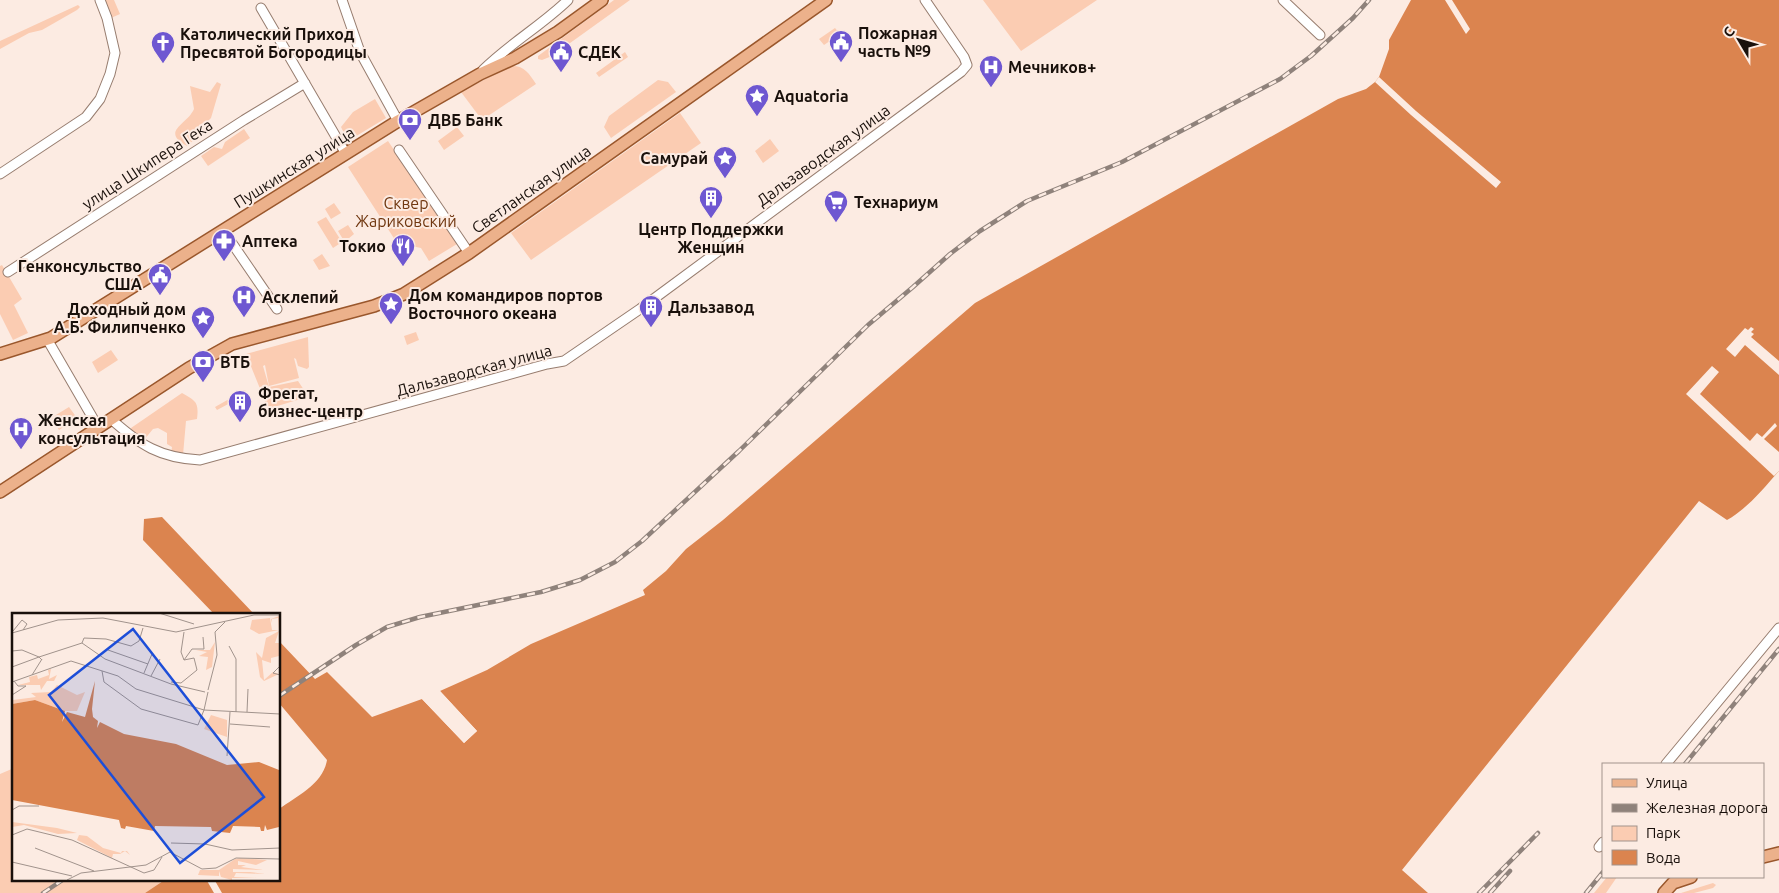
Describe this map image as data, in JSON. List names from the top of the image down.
{
  "streets": {
    "main road": ["Пушкинская улица", "Светланская улица"],
    "street": ["Дальзаводская улица", "улица Шкипера Гека"]
  },
  "crossings": [
    ["Дальзаводская улица", "Светланская улица"]
  ],
  "parks": ["Сквер Жариковский"],
  "places": {
    "public building": ["Пожарная часть №9", "СДЕК", "Генконсульство США"],
    "church": ["Католический Приход Пресвятой Богородицы"],
    "hospital": ["Мечников+", "Асклепий", "Женская консультация"],
    "place": [
      "Aquatoria",
      "Самурай",
      "Дом командиров портов Восточного океана",
      "Доходный дом А.Б. Филипченко"
    ],
    "bank": ["ДВБ Банк", "ВТБ"],
    "building": ["Центр Поддержки Женщин", "Дальзавод", "Фрегат, бизнес-центр"],
    "supermarket": ["Технариум"],
    "pharmacy": ["Аптека"],
    "restaurant": ["Токио"]
  },
  "legend": [
    "Улица",
    "Железная дорога",
    "Парк",
    "Вода"
  ],
  "north": "top left"
}
